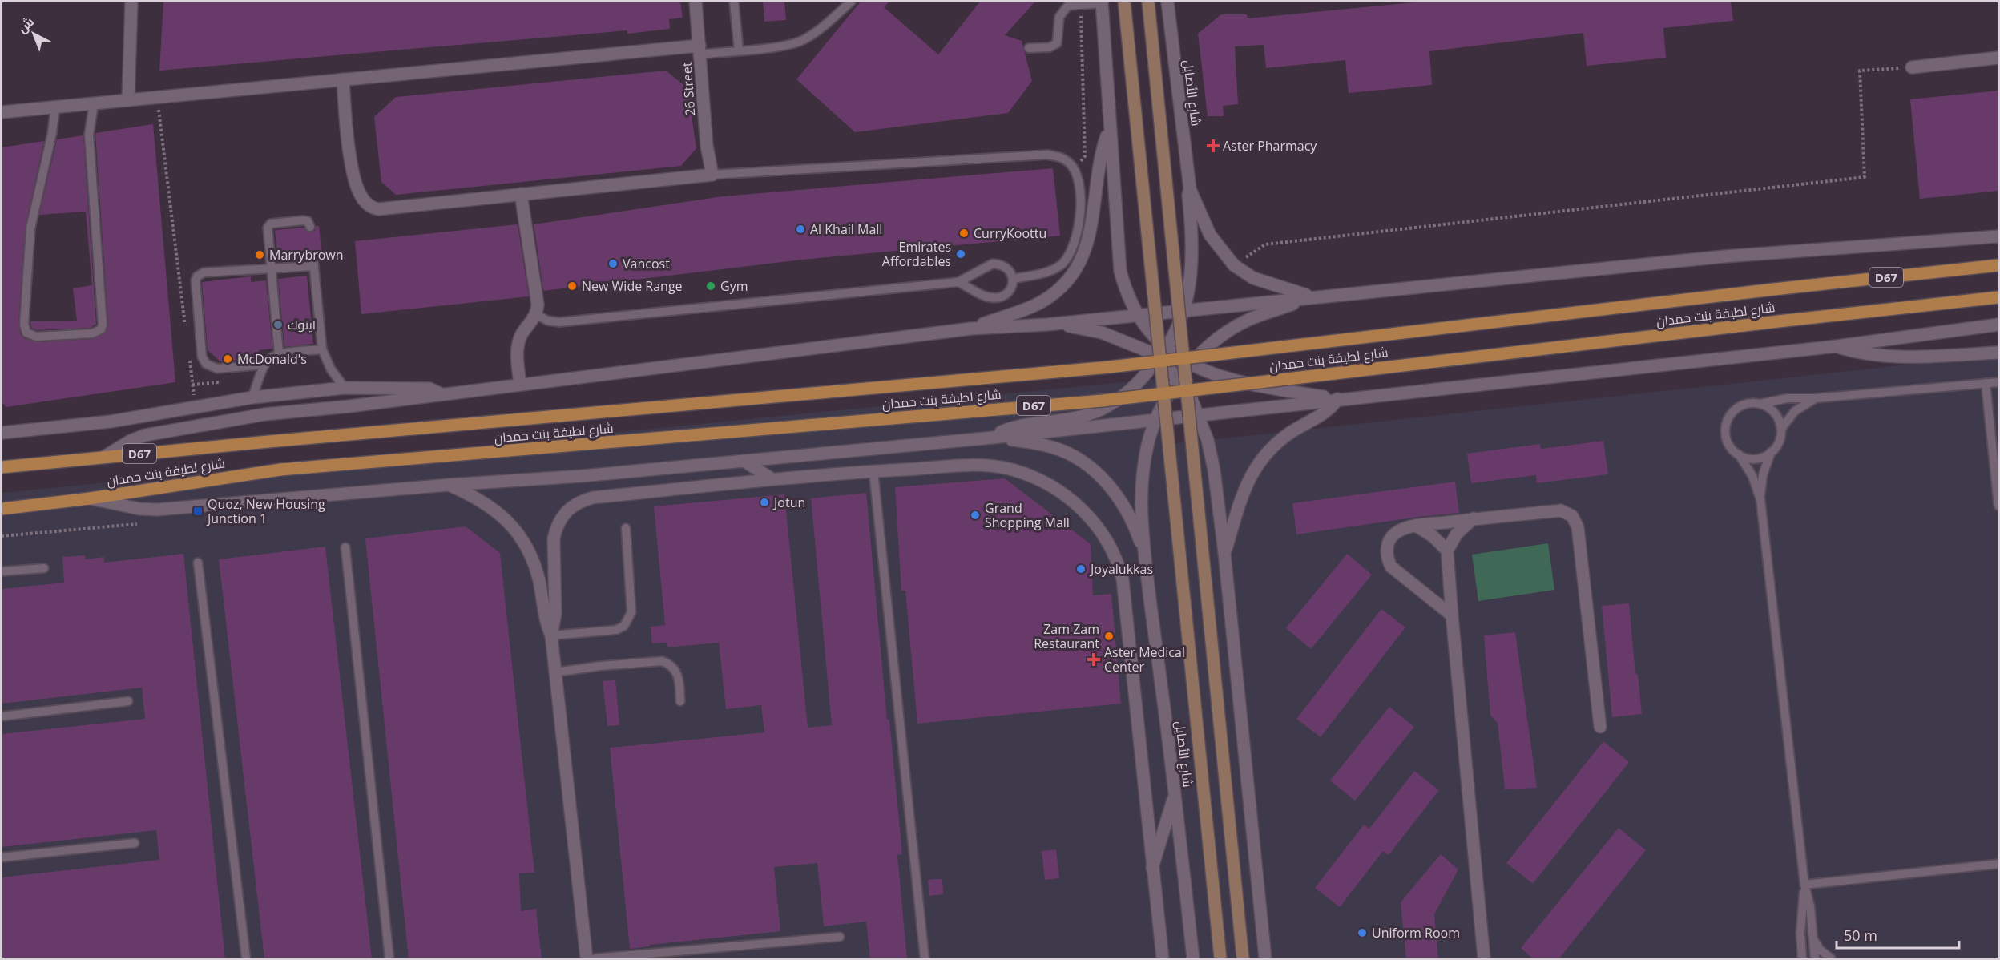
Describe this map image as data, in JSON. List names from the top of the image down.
{
  "streets": {
    "main road": ["D67", "شارع لطيفة بنت حمدان"],
    "street": ["26 Street", "شارع الأصايل"]
  },
  "places": {
    "health": ["Aster Pharmacy", "Aster Medical Center"],
    "other": [
      "Al Khail Mall",
      "CurryKoottu",
      "Emirates Affordables",
      "Marrybrown",
      "Vancost",
      "New Wide Range",
      "Gym",
      "اينوك",
      "McDonald's",
      "Jotun",
      "Grand Shopping Mall",
      "Joyalukkas",
      "Zam Zam Restaurant",
      "Uniform Room"
    ],
    "transit": ["Quoz, New Housing Junction 1"]
  },
  "scale_bar": "50 m",
  "north": "top left"
}
